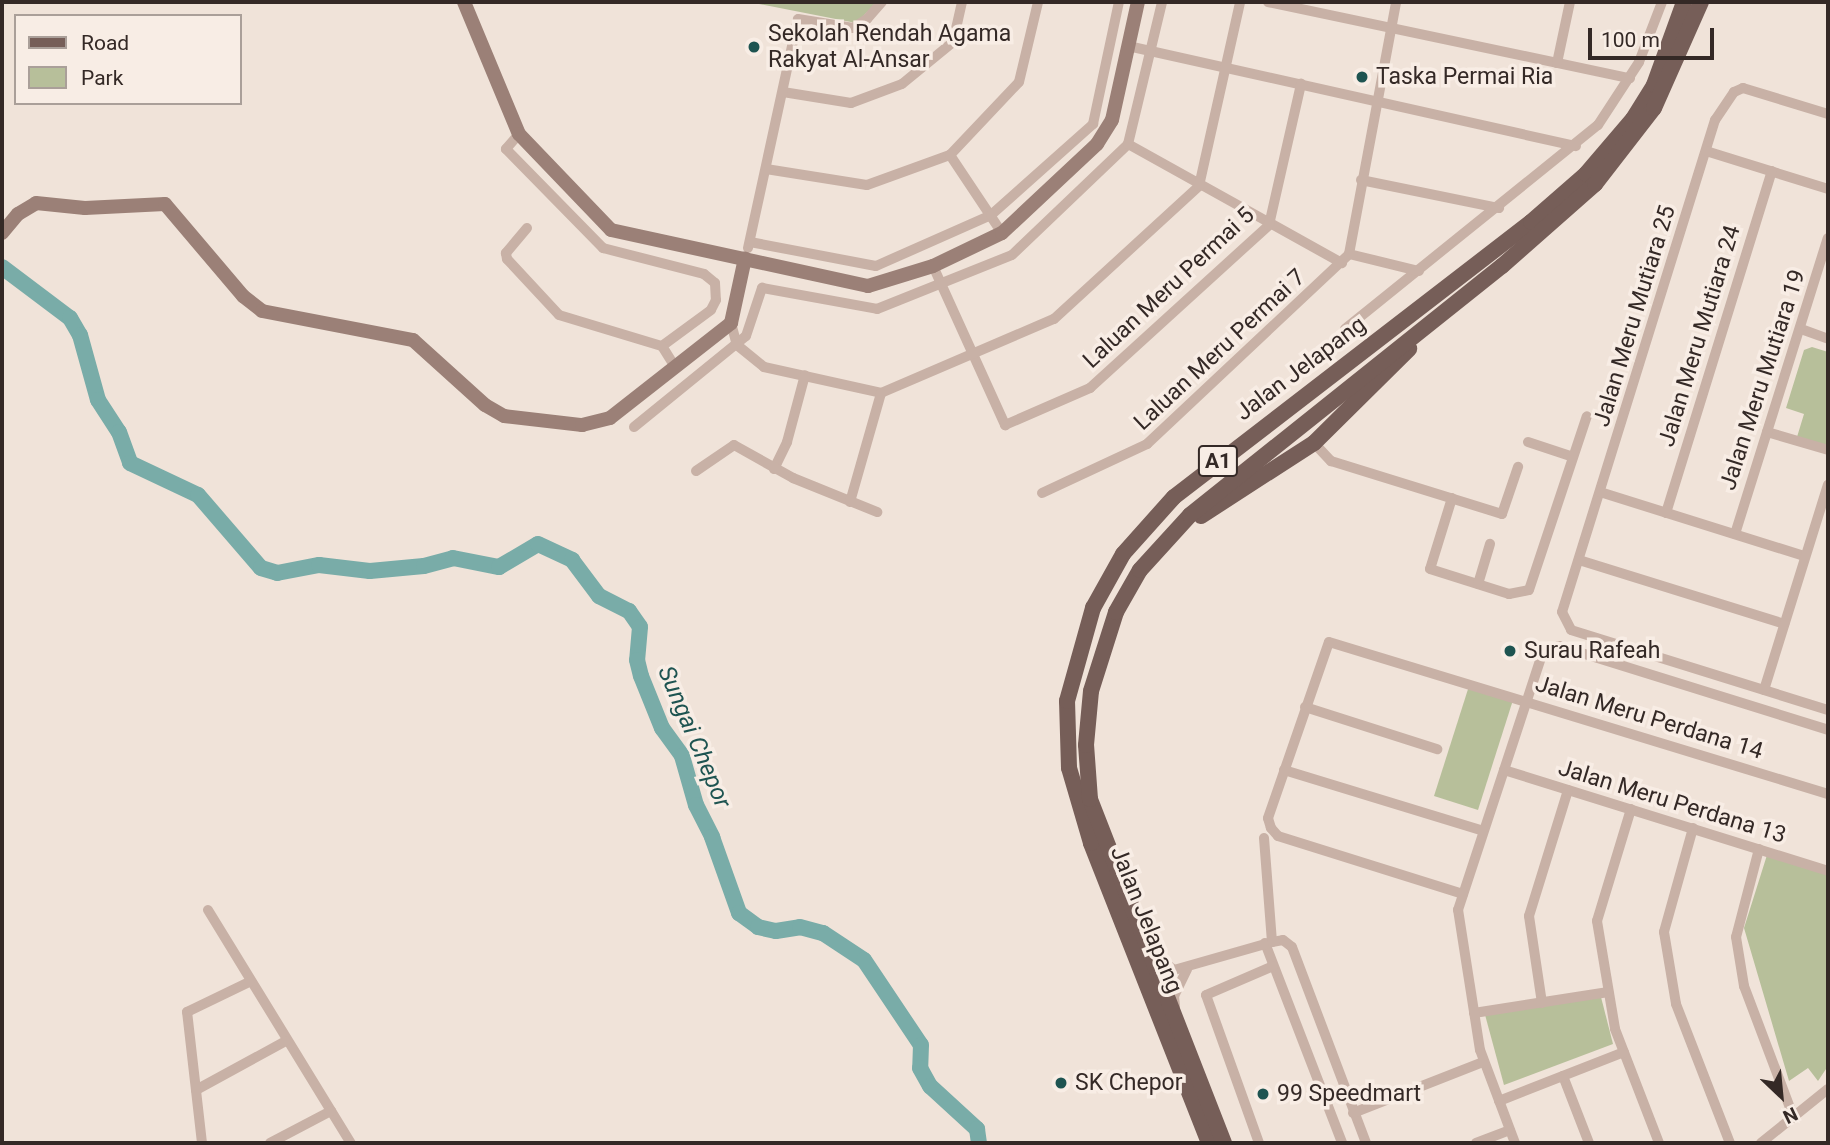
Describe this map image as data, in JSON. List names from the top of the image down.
{
  "streets": {
    "main road": ["Jalan Jelapang", "A1"],
    "street": [
      "Laluan Meru Permai 5",
      "Jalan Meru Mutiara 25",
      "Jalan Meru Mutiara 24",
      "Laluan Meru Permai 7",
      "Jalan Meru Mutiara 19",
      "Jalan Meru Perdana 14",
      "Jalan Meru Perdana 13"
    ]
  },
  "water": ["Sungai Chepor"],
  "places": [
    "Sekolah Rendah Agama Rakyat Al-Ansar",
    "Taska Permai Ria",
    "Surau Rafeah",
    "SK Chepor",
    "99 Speedmart"
  ],
  "legend": ["Road", "Park"],
  "scale_bar": "100 m",
  "north": "bottom right"
}
